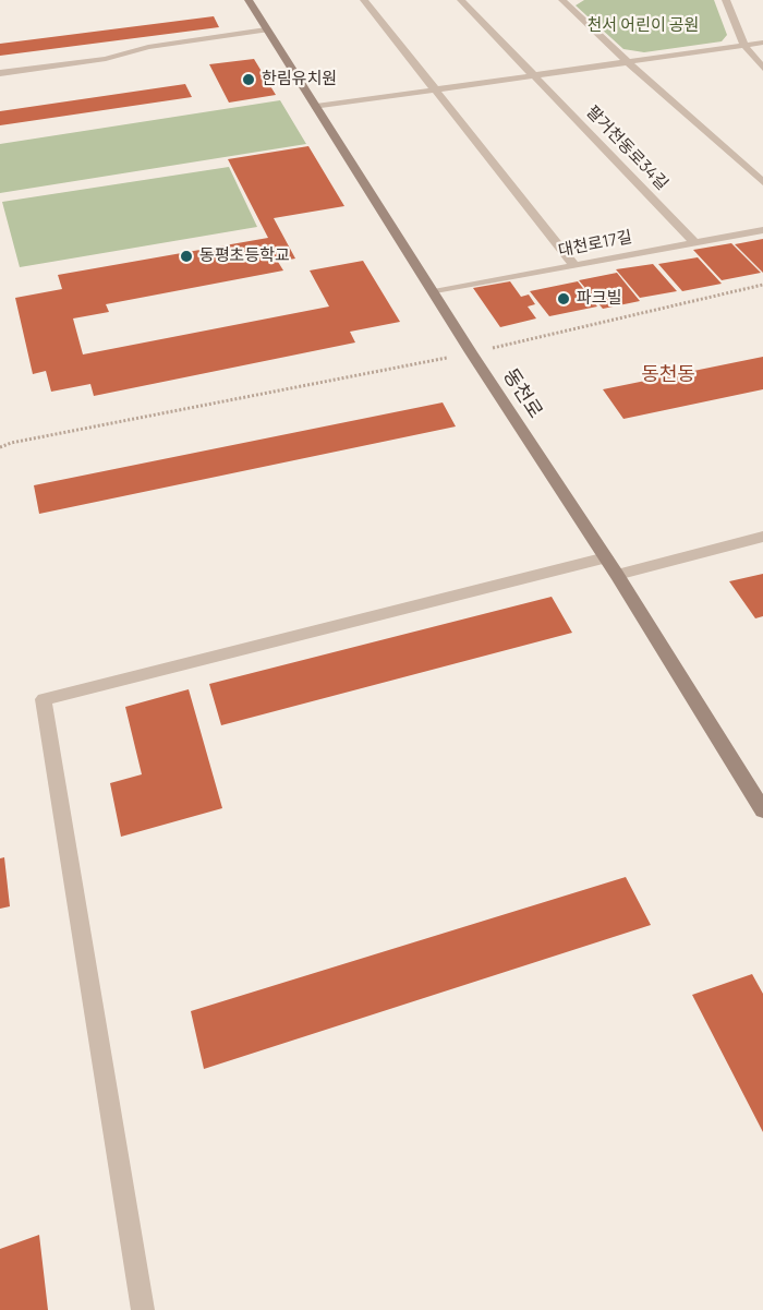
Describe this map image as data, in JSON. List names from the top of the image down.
{
  "streets": {
    "street": ["팔거천동로34길", "대천로17길", "동천로"]
  },
  "crossings": [
    ["팔거천동로34길", "대천로17길"],
    ["대천로17길", "동천로"]
  ],
  "districts": ["동천동"],
  "parks": ["천서 어린이 공원"],
  "places": ["한림유치원", "동평초등학교", "파크빌"]
}
